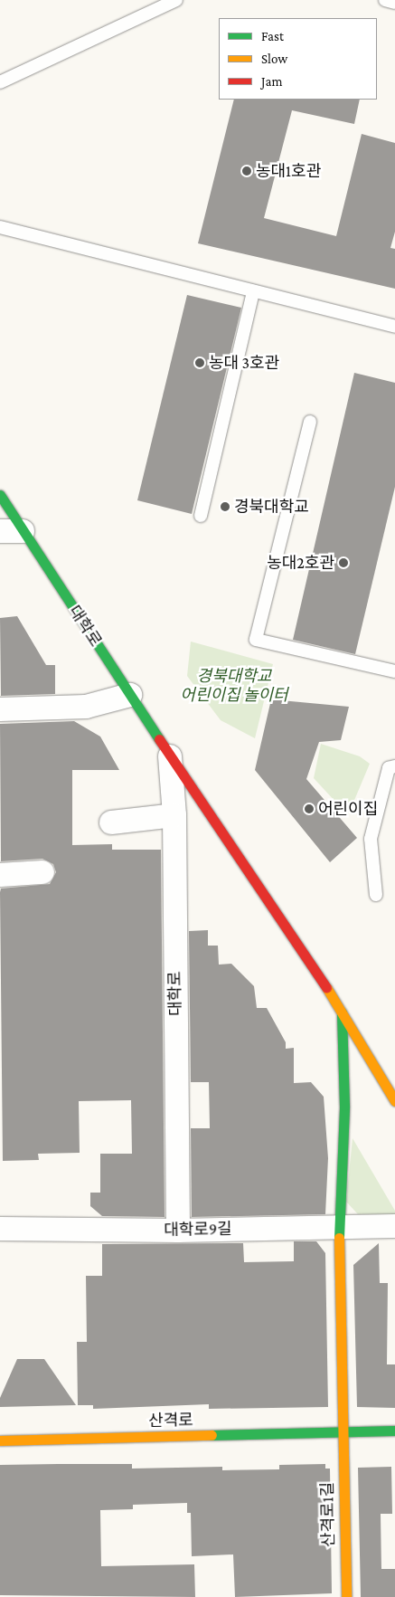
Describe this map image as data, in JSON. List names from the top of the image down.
{
  "streets": {
    "street": [
      "대학로",
      "대학로9길",
      "산격로",
      "산격로1길"
    ]
  },
  "crossings": [
    ["대학로", "대학로9길"],
    ["산격로", "산격로1길"]
  ],
  "parks": ["경북대학교 어린이집 놀이터"],
  "places": [
    "농대1호관",
    "농대 3호관",
    "경북대학교",
    "농대2호관",
    "어린이집"
  ],
  "legend": ["Fast", "Slow", "Jam"]
}
